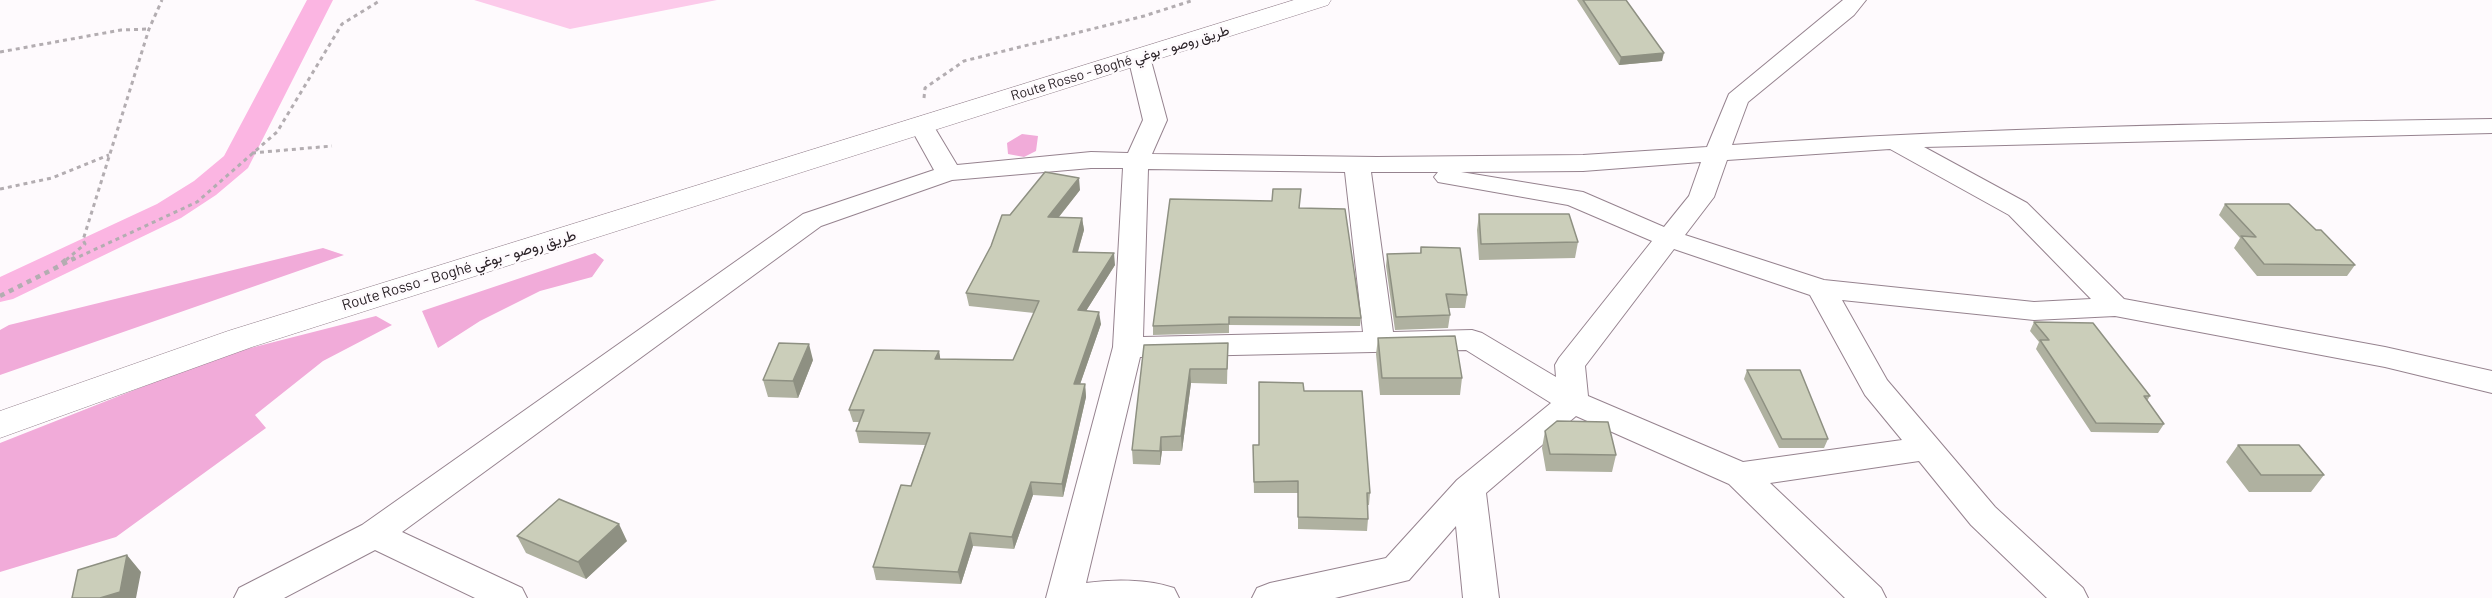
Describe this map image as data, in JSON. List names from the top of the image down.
{
  "streets": {
    "highway": ["Route Rosso - Boghé طريق روصو - بوغي"]
  }
}
